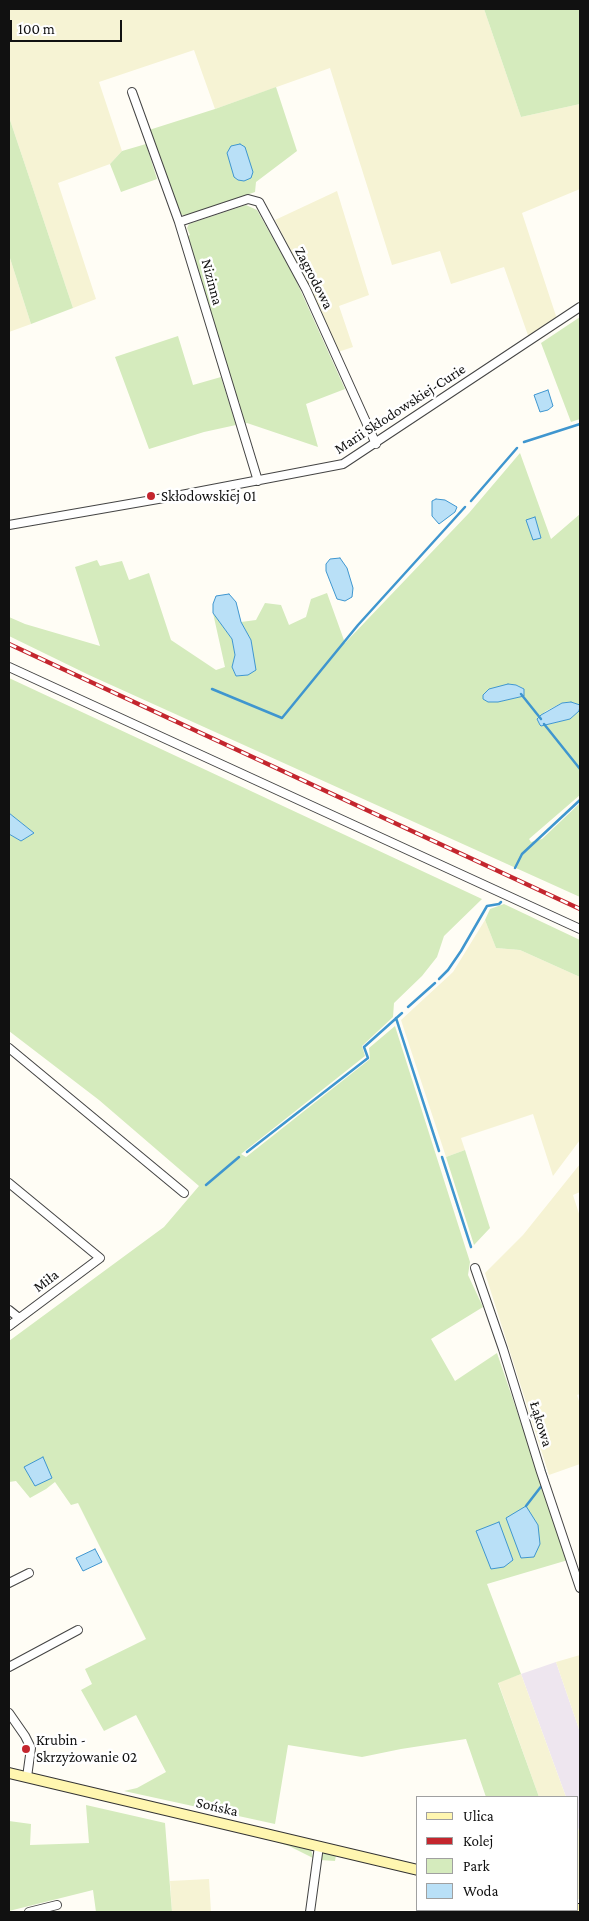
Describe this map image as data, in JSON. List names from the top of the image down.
{
  "streets": {
    "street": [
      "Zagrodowa",
      "Nizinna",
      "Marii Skłodowskiej-Curie",
      "Miła",
      "Łąkowa",
      "Sońska"
    ]
  },
  "crossings": [
    ["Zagrodowa", "Nizinna"],
    ["Zagrodowa", "Marii Skłodowskiej-Curie"],
    ["Nizinna", "Marii Skłodowskiej-Curie"]
  ],
  "places": ["Skłodowskiej 01", "Krubin - Skrzyżowanie 02"],
  "legend": [
    "Ulica",
    "Kolej",
    "Park",
    "Woda"
  ],
  "scale_bar": "100 m"
}
